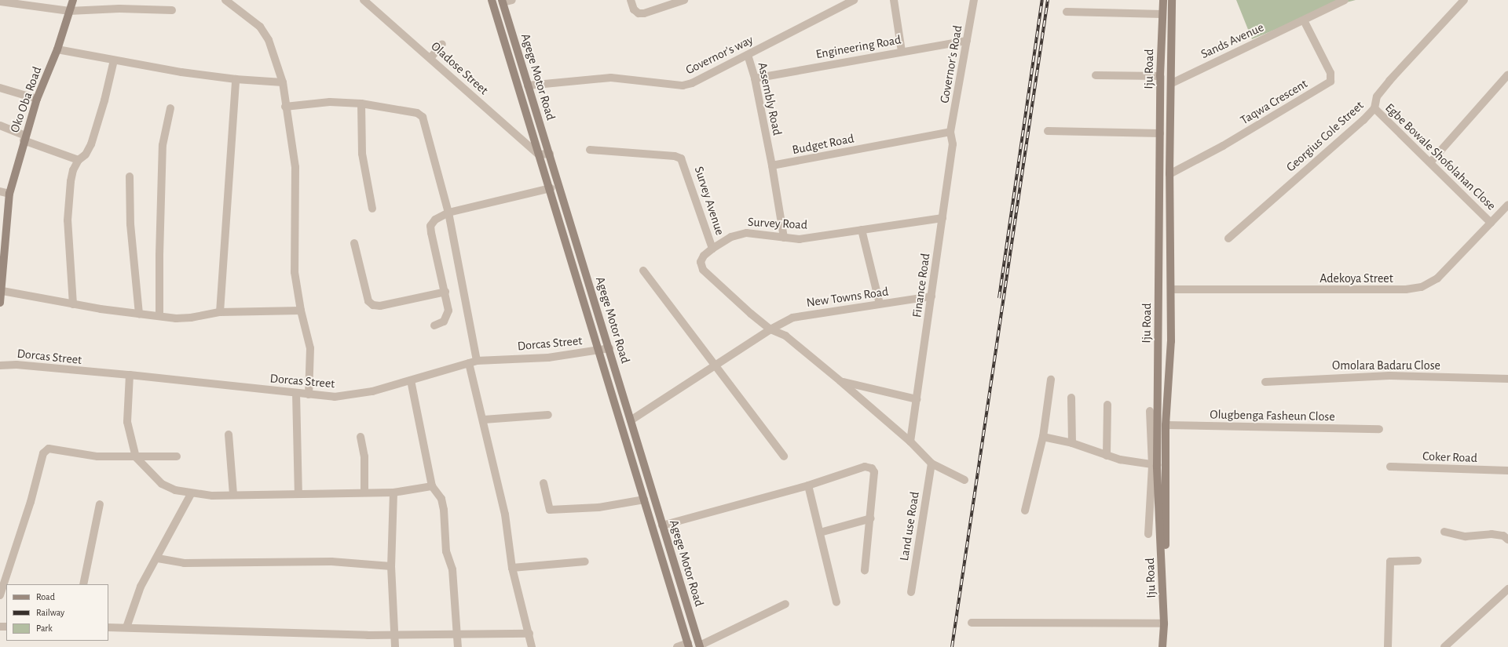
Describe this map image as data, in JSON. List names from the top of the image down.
{
  "streets": {
    "main road": ["Iju Road", "Agege Motor Road", "Oko Oba Road"],
    "street": [
      "Sands Avenue",
      "Engineering Road",
      "Governor's way",
      "Governor's Road",
      "Oladose Street",
      "Assembly Road",
      "Taqwa Crescent",
      "Georgius Cole Street",
      "Budget Road",
      "Egbe Bowale Shofolahan Close",
      "Survey Avenue",
      "Survey Road",
      "Adekoya Street",
      "Finance Road",
      "New Towns Road",
      "Dorcas Street",
      "Omolara Badaru Close",
      "Olugbenga Fasheun Close",
      "Coker Road",
      "Land use Road"
    ]
  },
  "crossings": [
    ["Sands Avenue", "Iju Road"],
    ["Sands Avenue", "Taqwa Crescent"],
    ["Engineering Road", "Governor's Road"],
    ["Engineering Road", "Assembly Road"],
    ["Governor's way", "Agege Motor Road"],
    ["Governor's way", "Assembly Road"],
    ["Governor's Road", "Budget Road"],
    ["Governor's Road", "Finance Road"],
    ["Oladose Street", "Agege Motor Road"],
    ["Iju Road", "Taqwa Crescent"],
    ["Iju Road", "Adekoya Street"],
    ["Iju Road", "Olugbenga Fasheun Close"],
    ["Agege Motor Road", "New Towns Road"],
    ["Agege Motor Road", "Dorcas Street"],
    ["Assembly Road", "Budget Road"],
    ["Georgius Cole Street", "Egbe Bowale Shofolahan Close"],
    ["Budget Road", "Finance Road"],
    ["Egbe Bowale Shofolahan Close", "Adekoya Street"],
    ["Survey Avenue", "Survey Road"],
    ["Survey Road", "Finance Road"],
    ["Survey Road", "New Towns Road"],
    ["Finance Road", "New Towns Road"]
  ],
  "legend": ["Road", "Railway", "Park"]
}
